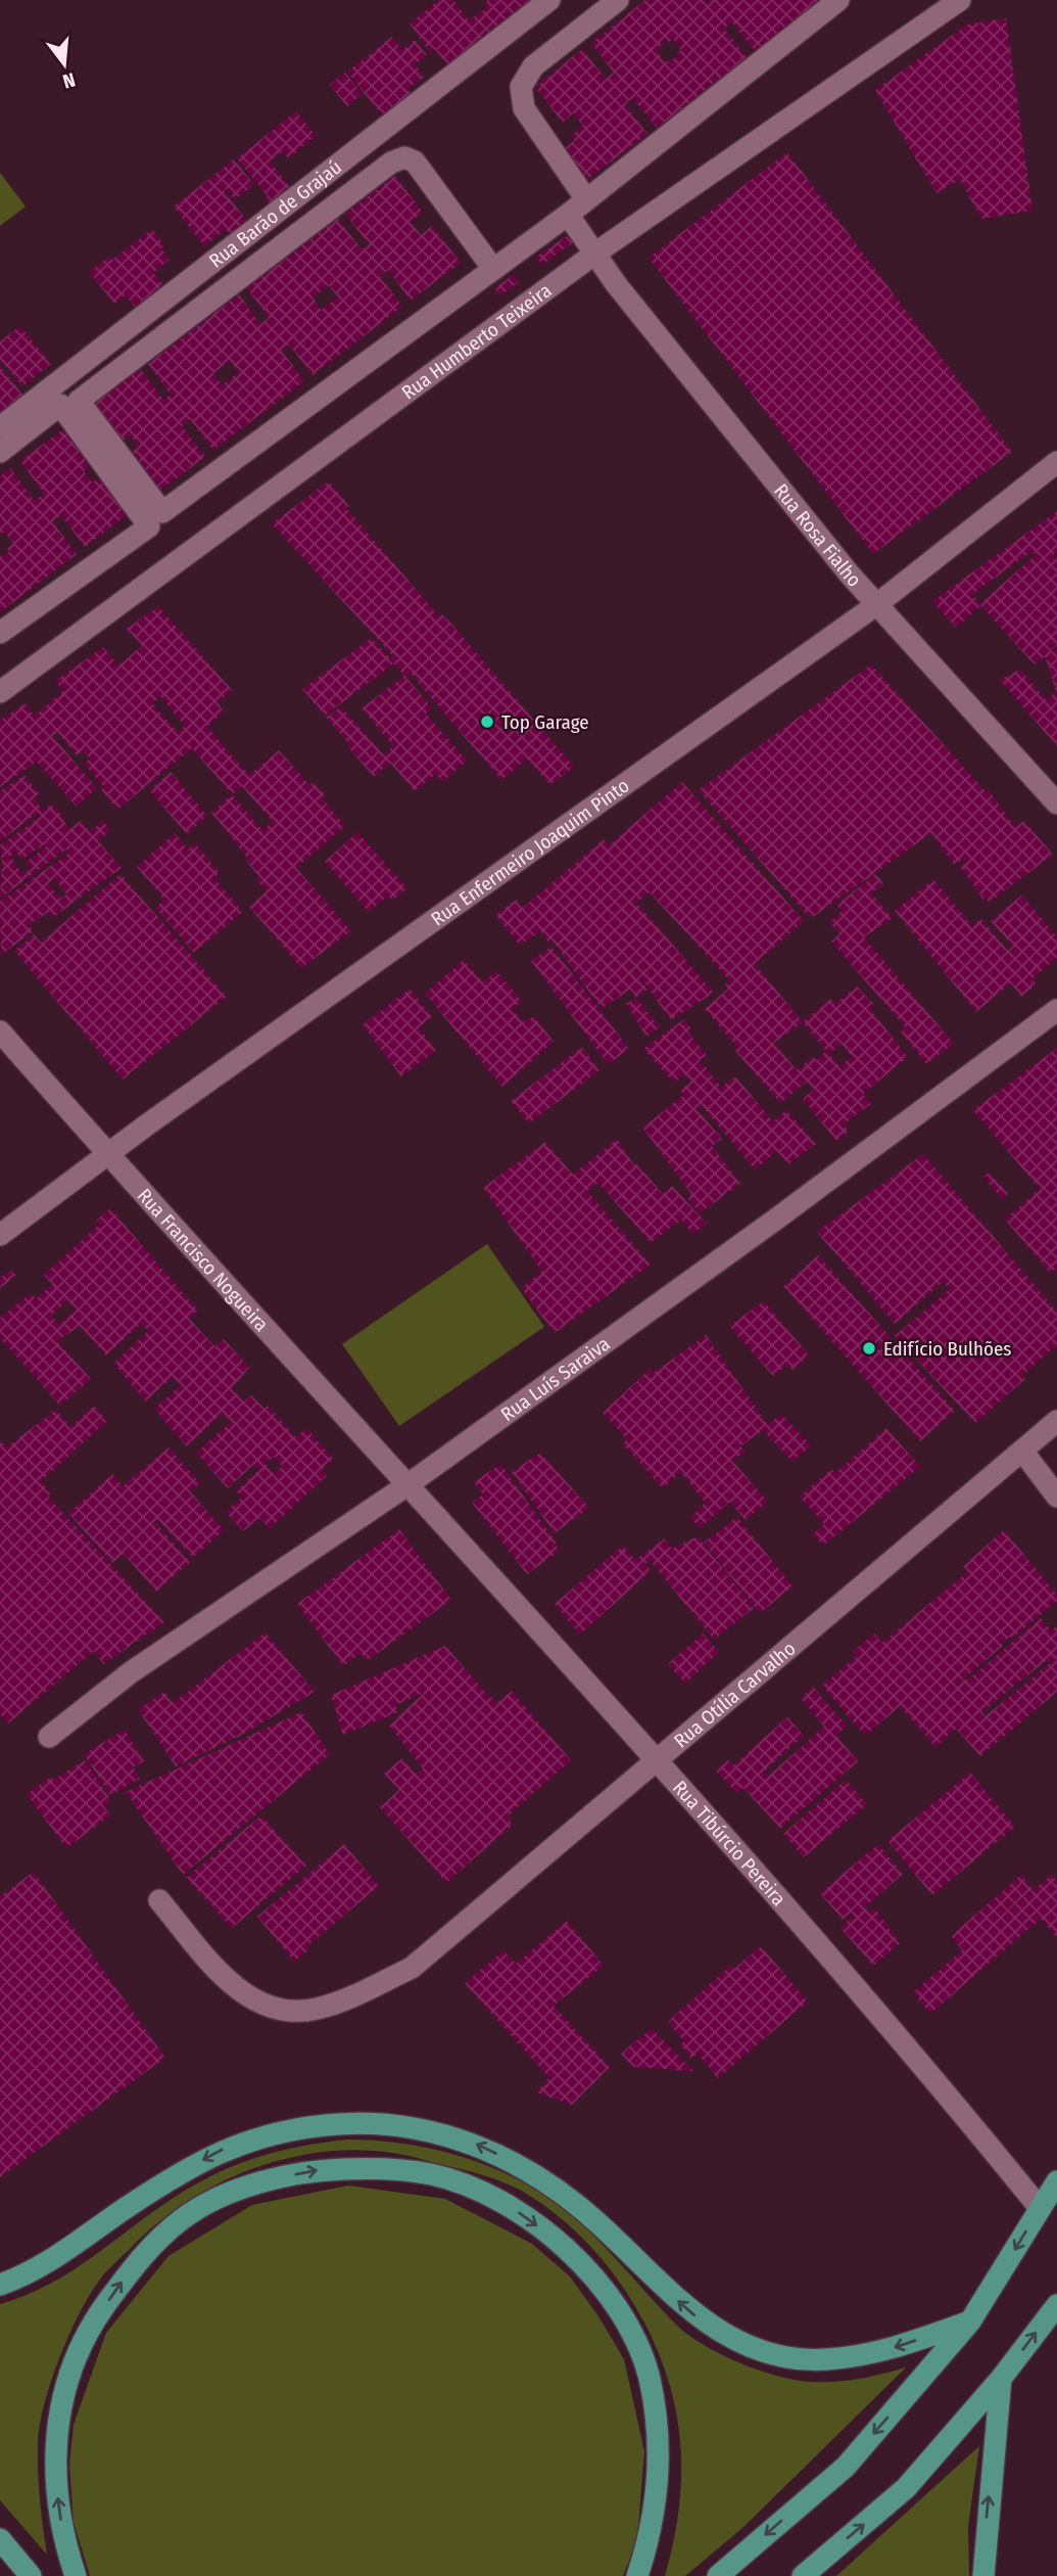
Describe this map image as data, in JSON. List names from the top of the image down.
{
  "streets": {
    "street": [
      "Rua Barão de Grajaú",
      "Rua Humberto Teixeira",
      "Rua Rosa Fialho",
      "Rua Enfermeiro Joaquim Pinto",
      "Rua Francisco Nogueira",
      "Rua Luís Saraiva",
      "Rua Otília Carvalho",
      "Rua Tibúrcio Pereira"
    ]
  },
  "crossings": [
    ["Rua Humberto Teixeira", "Rua Rosa Fialho"],
    ["Rua Rosa Fialho", "Rua Enfermeiro Joaquim Pinto"],
    ["Rua Enfermeiro Joaquim Pinto", "Rua Francisco Nogueira"],
    ["Rua Francisco Nogueira", "Rua Luís Saraiva"],
    ["Rua Francisco Nogueira", "Rua Tibúrcio Pereira"],
    ["Rua Luís Saraiva", "Rua Tibúrcio Pereira"],
    ["Rua Otília Carvalho", "Rua Tibúrcio Pereira"]
  ],
  "places": ["Top Garage", "Edifício Bulhões"],
  "north": "bottom"
}
